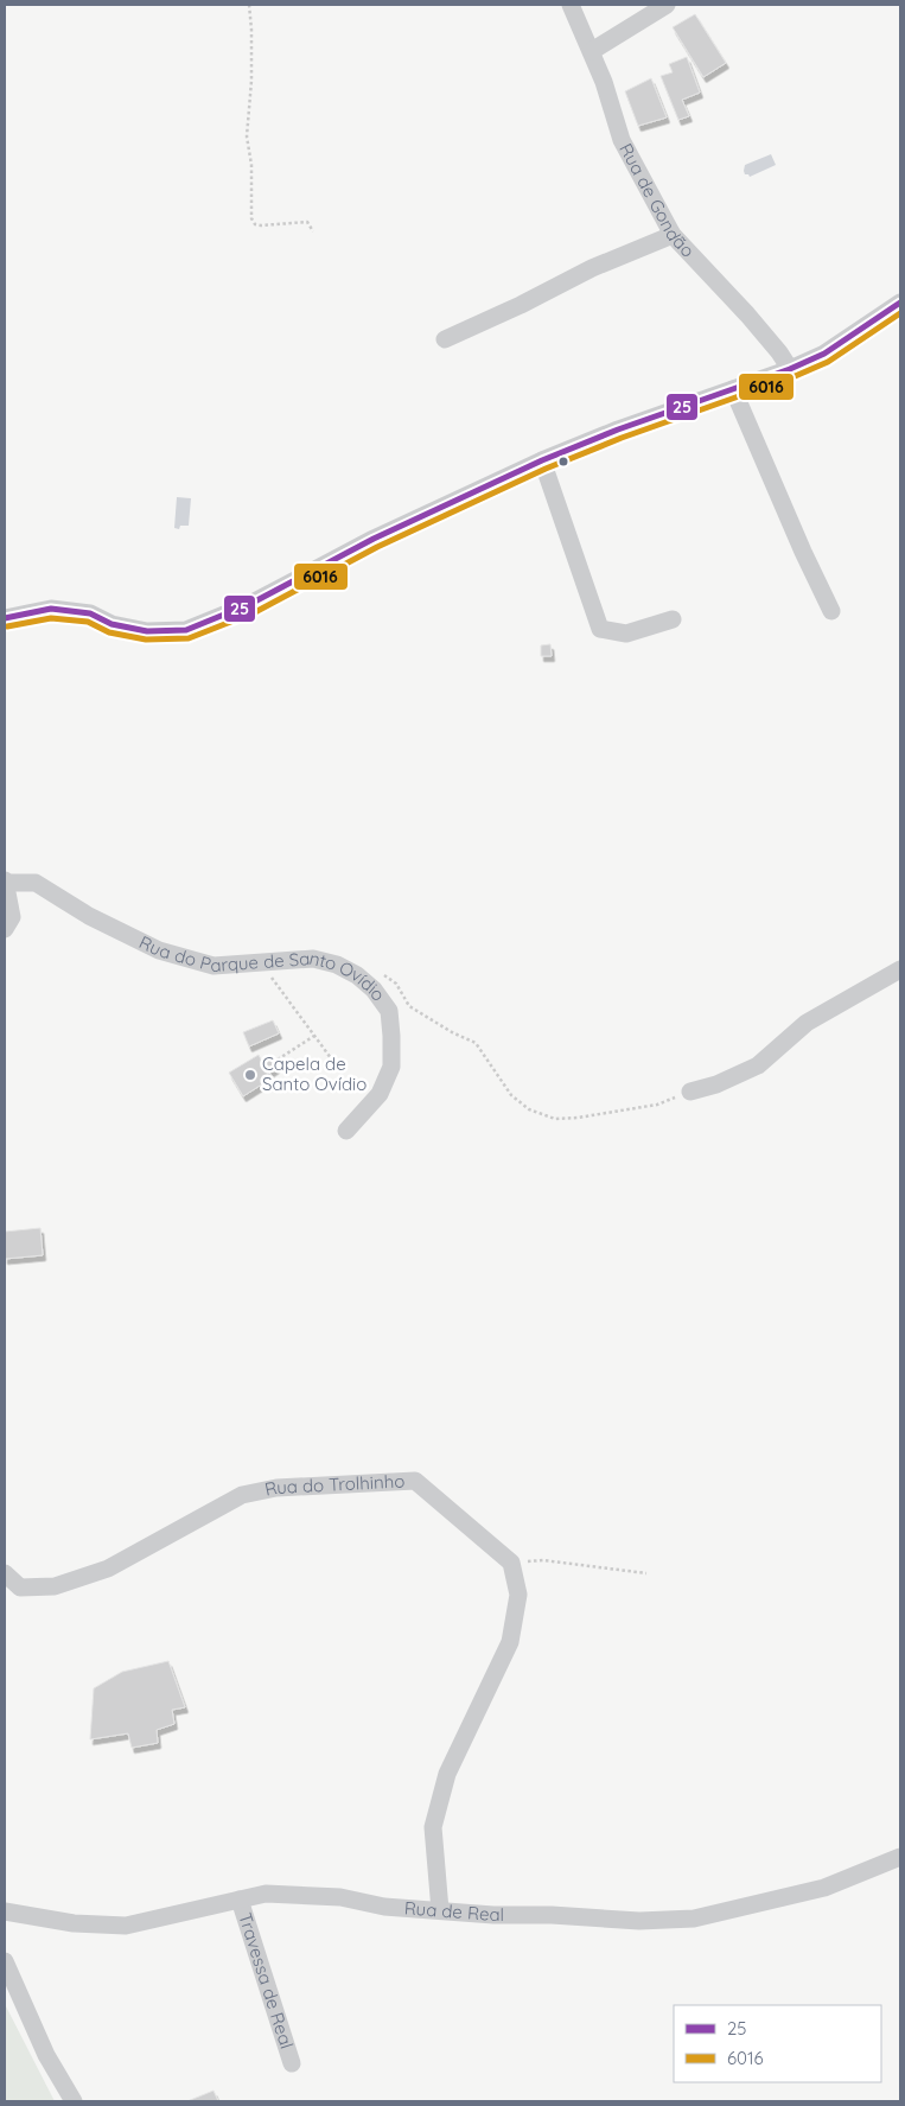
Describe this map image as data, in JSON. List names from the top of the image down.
{
  "streets": {
    "street": [
      "Rua de Gondão",
      "Rua do Parque de Santo Ovídio",
      "Rua do Trolhinho",
      "Rua de Real",
      "Travessa de Real"
    ]
  },
  "crossings": [
    ["Rua de Real", "Travessa de Real"]
  ],
  "places": ["Capela de Santo Ovídio"],
  "lines": ["transit line 25", "transit line 6016"],
  "legend": ["25", "6016"]
}
